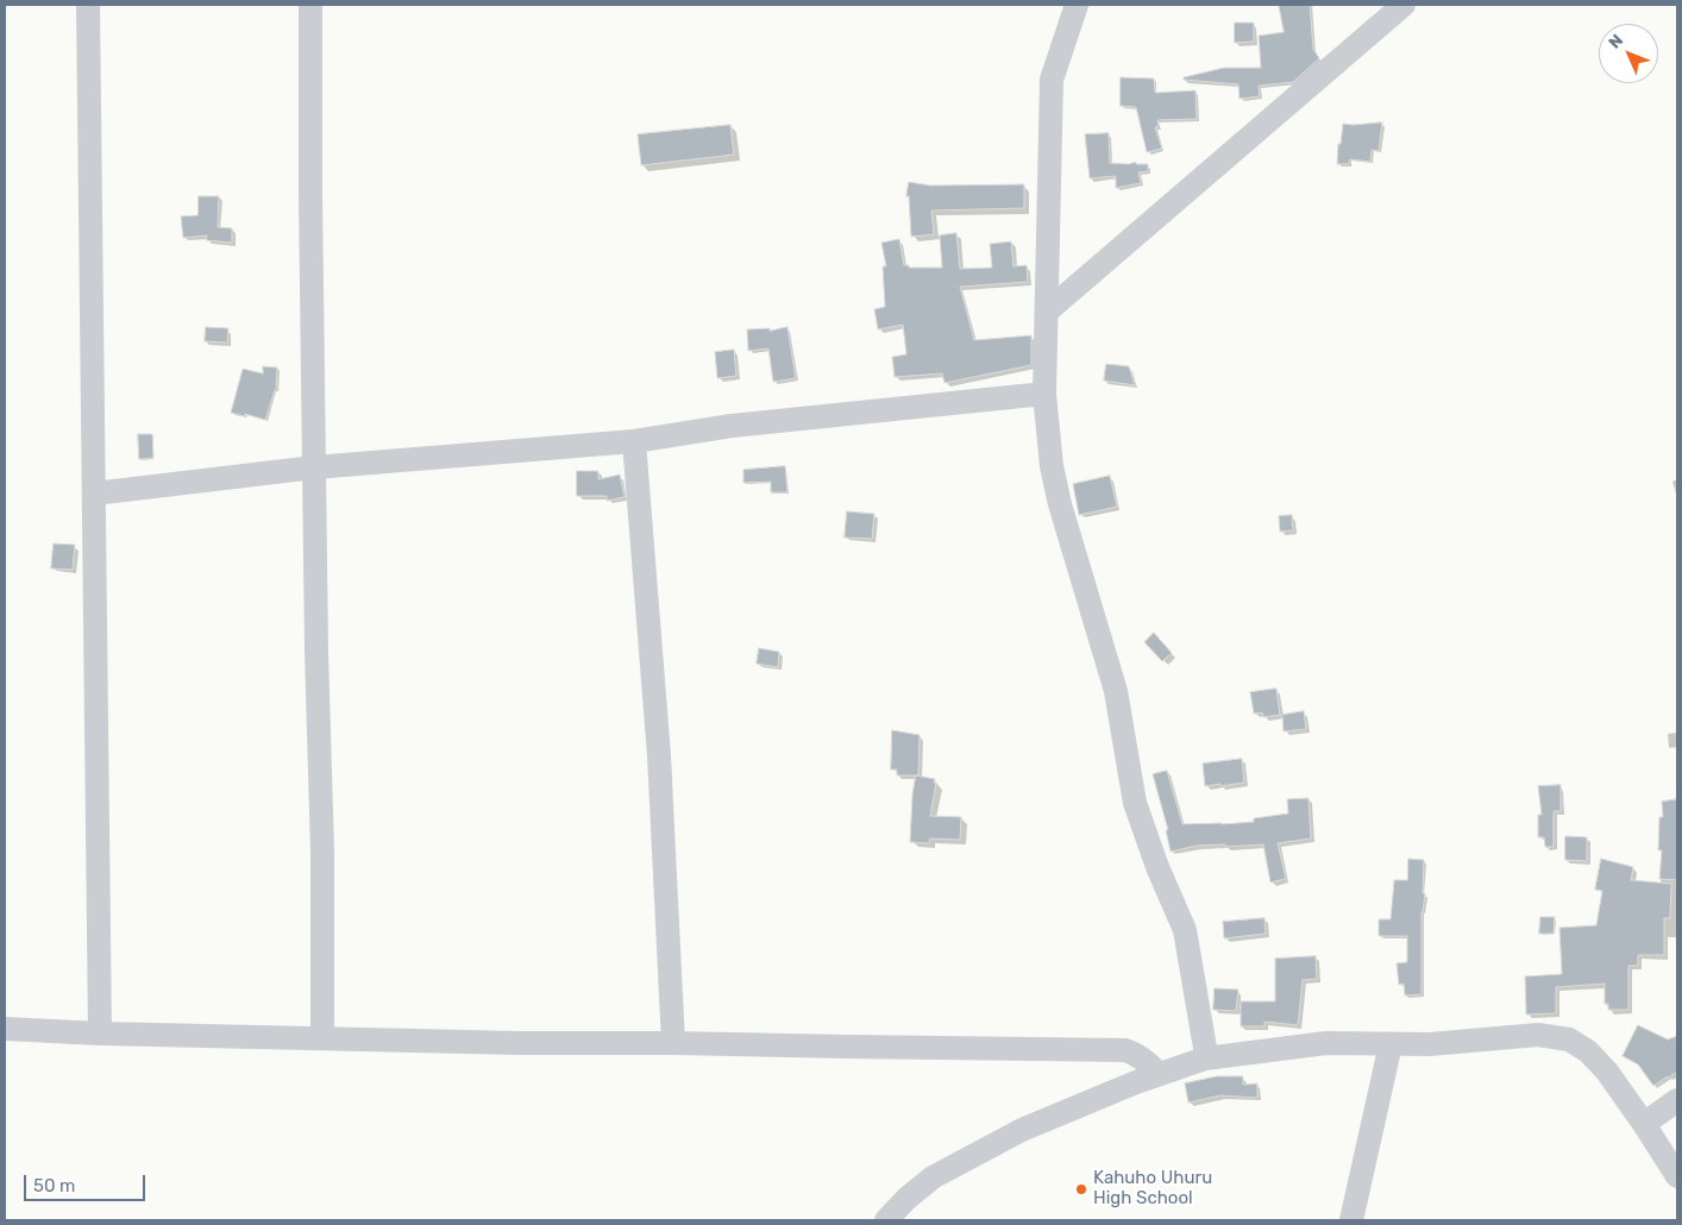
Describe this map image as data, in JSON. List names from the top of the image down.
{
  "places": ["Kahuho Uhuru High School"],
  "scale_bar": "50 m",
  "north": "top left"
}
